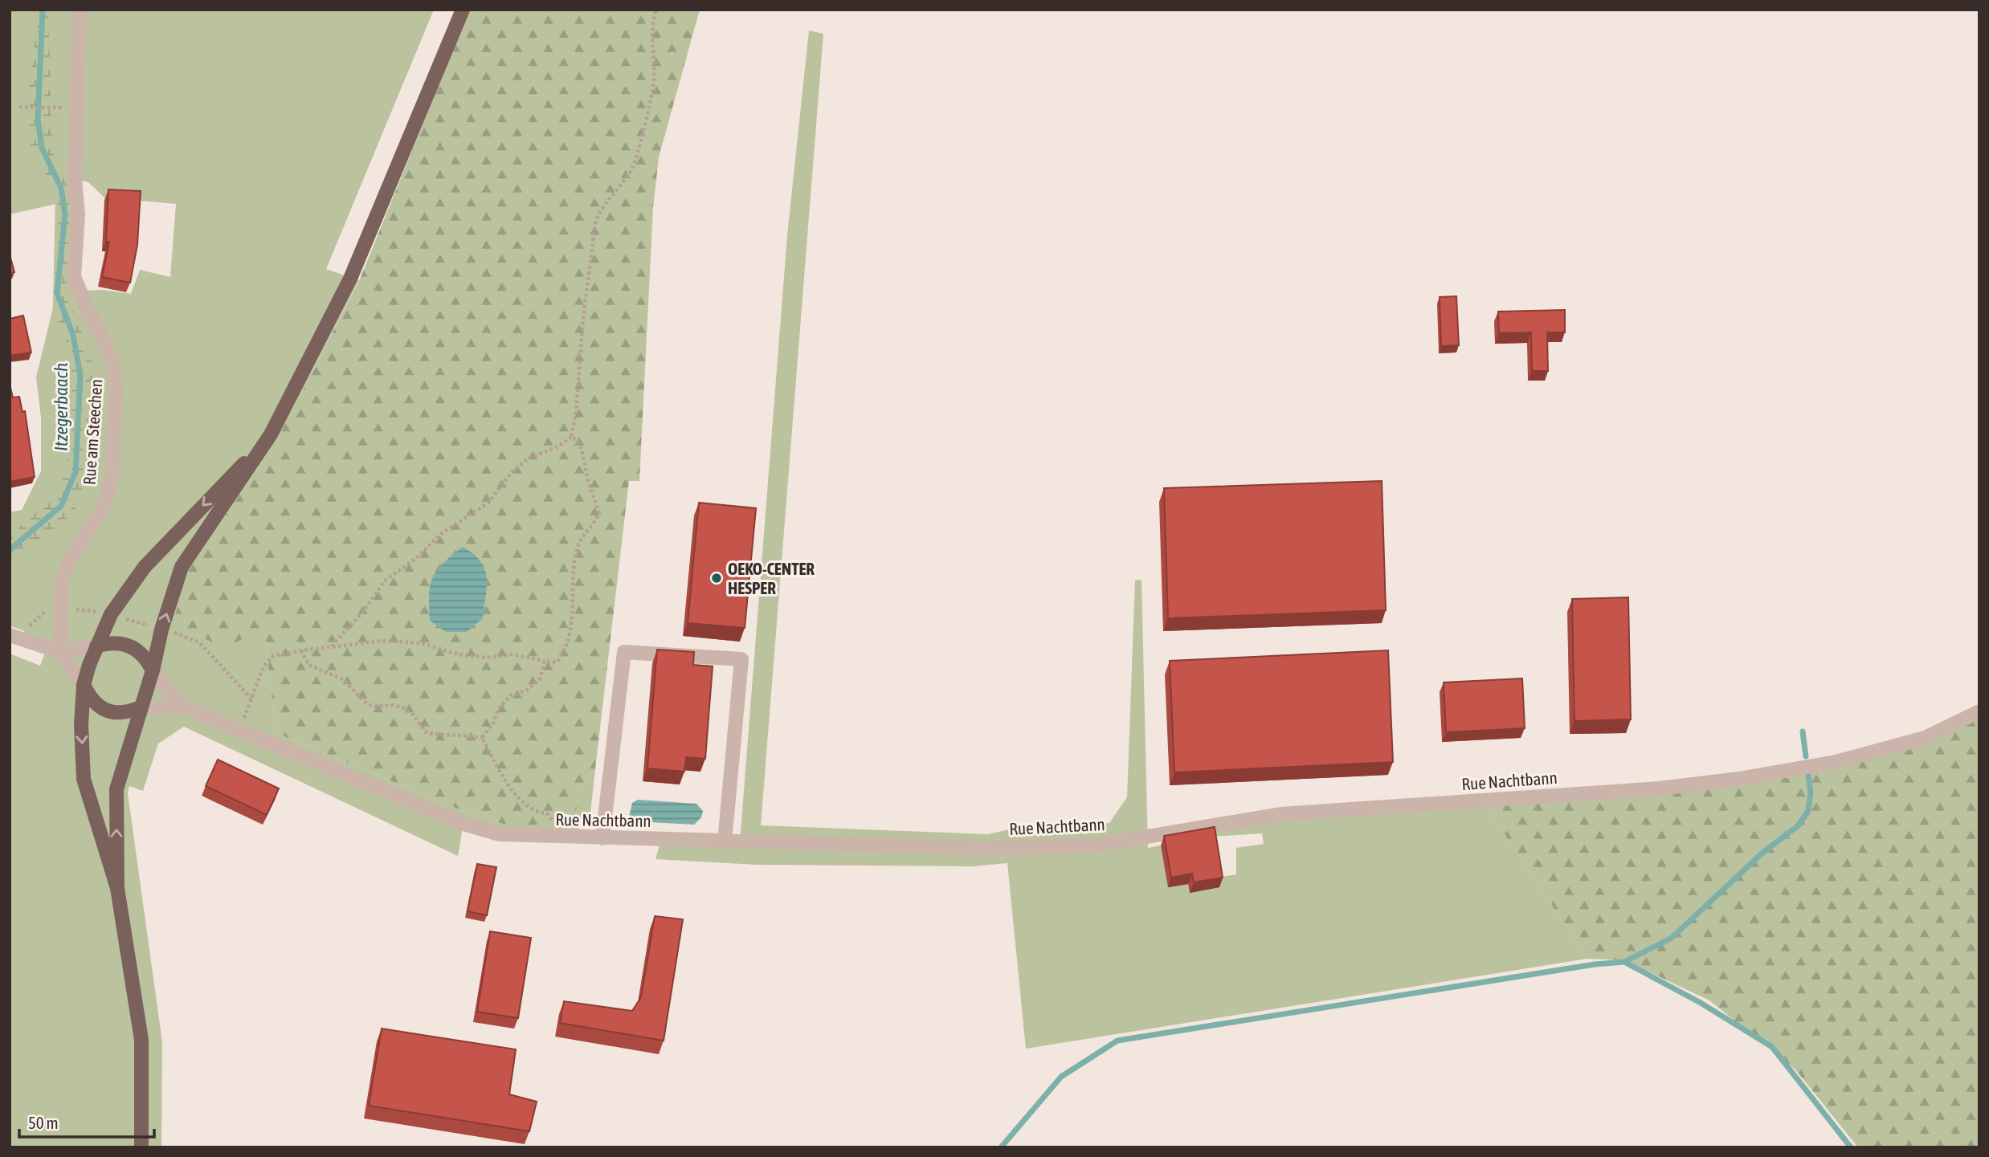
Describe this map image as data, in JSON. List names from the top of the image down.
{
  "streets": {
    "street": ["Rue am Steechen", "Rue Nachtbann"]
  },
  "water": ["Itzegerbaach"],
  "places": ["OEKO-CENTER HESPER"],
  "scale_bar": "50 m"
}
